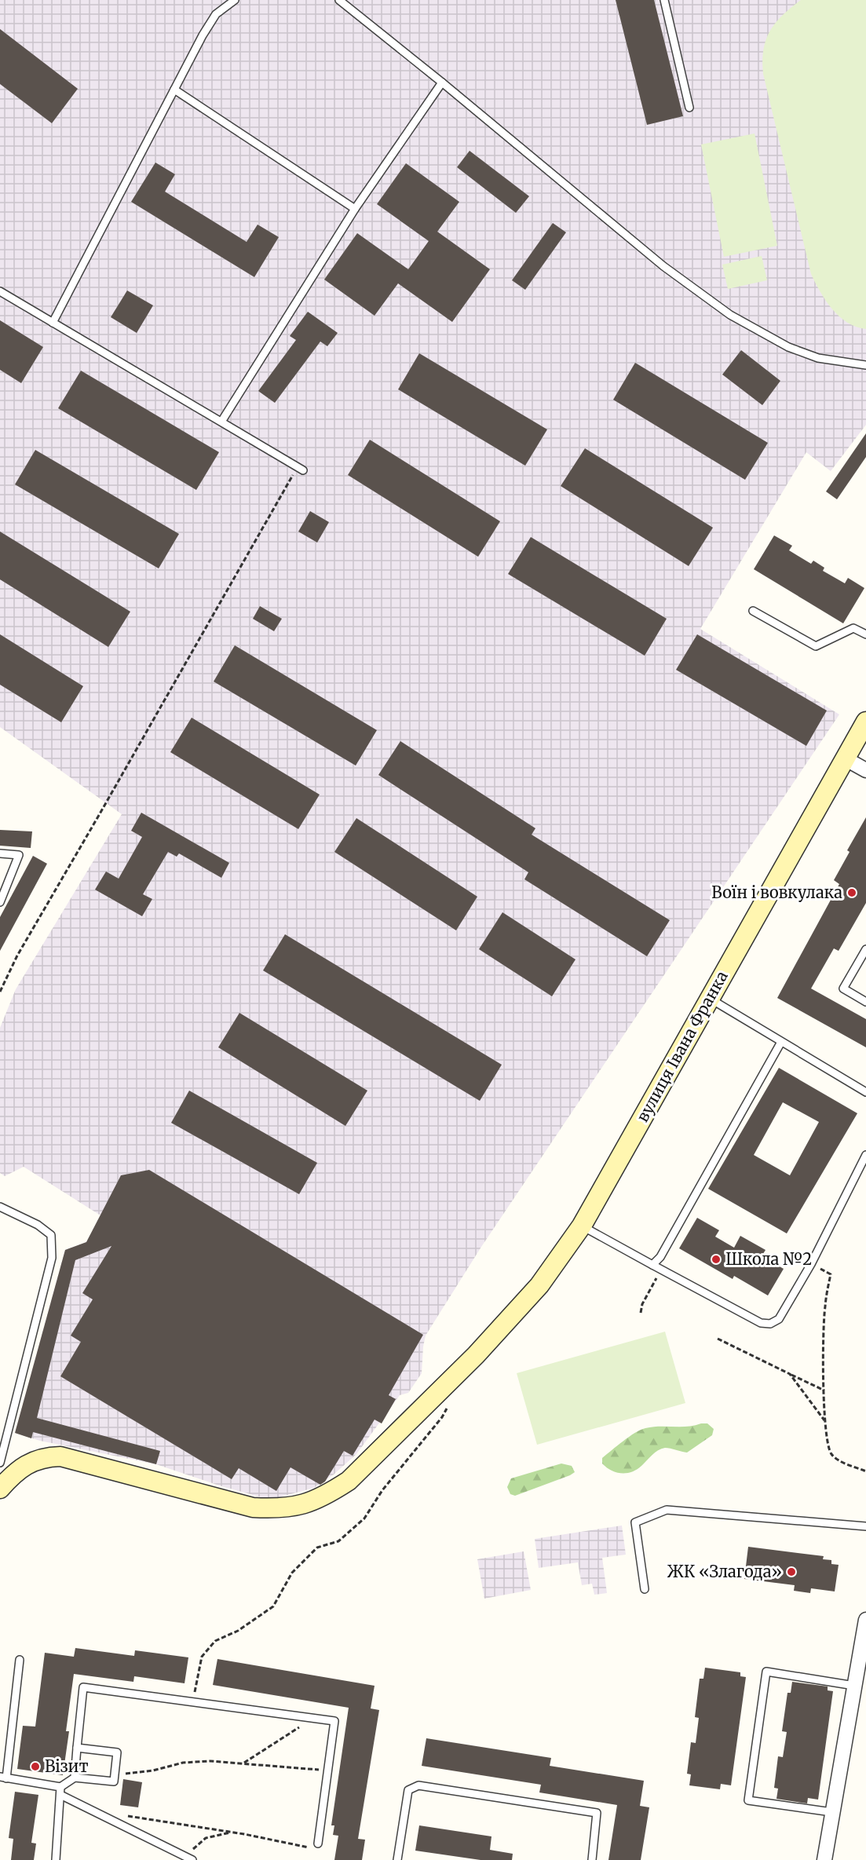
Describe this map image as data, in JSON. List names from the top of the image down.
{
  "streets": {
    "main road": ["вулиця Івана Франка"]
  },
  "places": [
    "Воїн і вовкулака",
    "Школа №2",
    "ЖК «Злагода»",
    "Візит"
  ]
}
